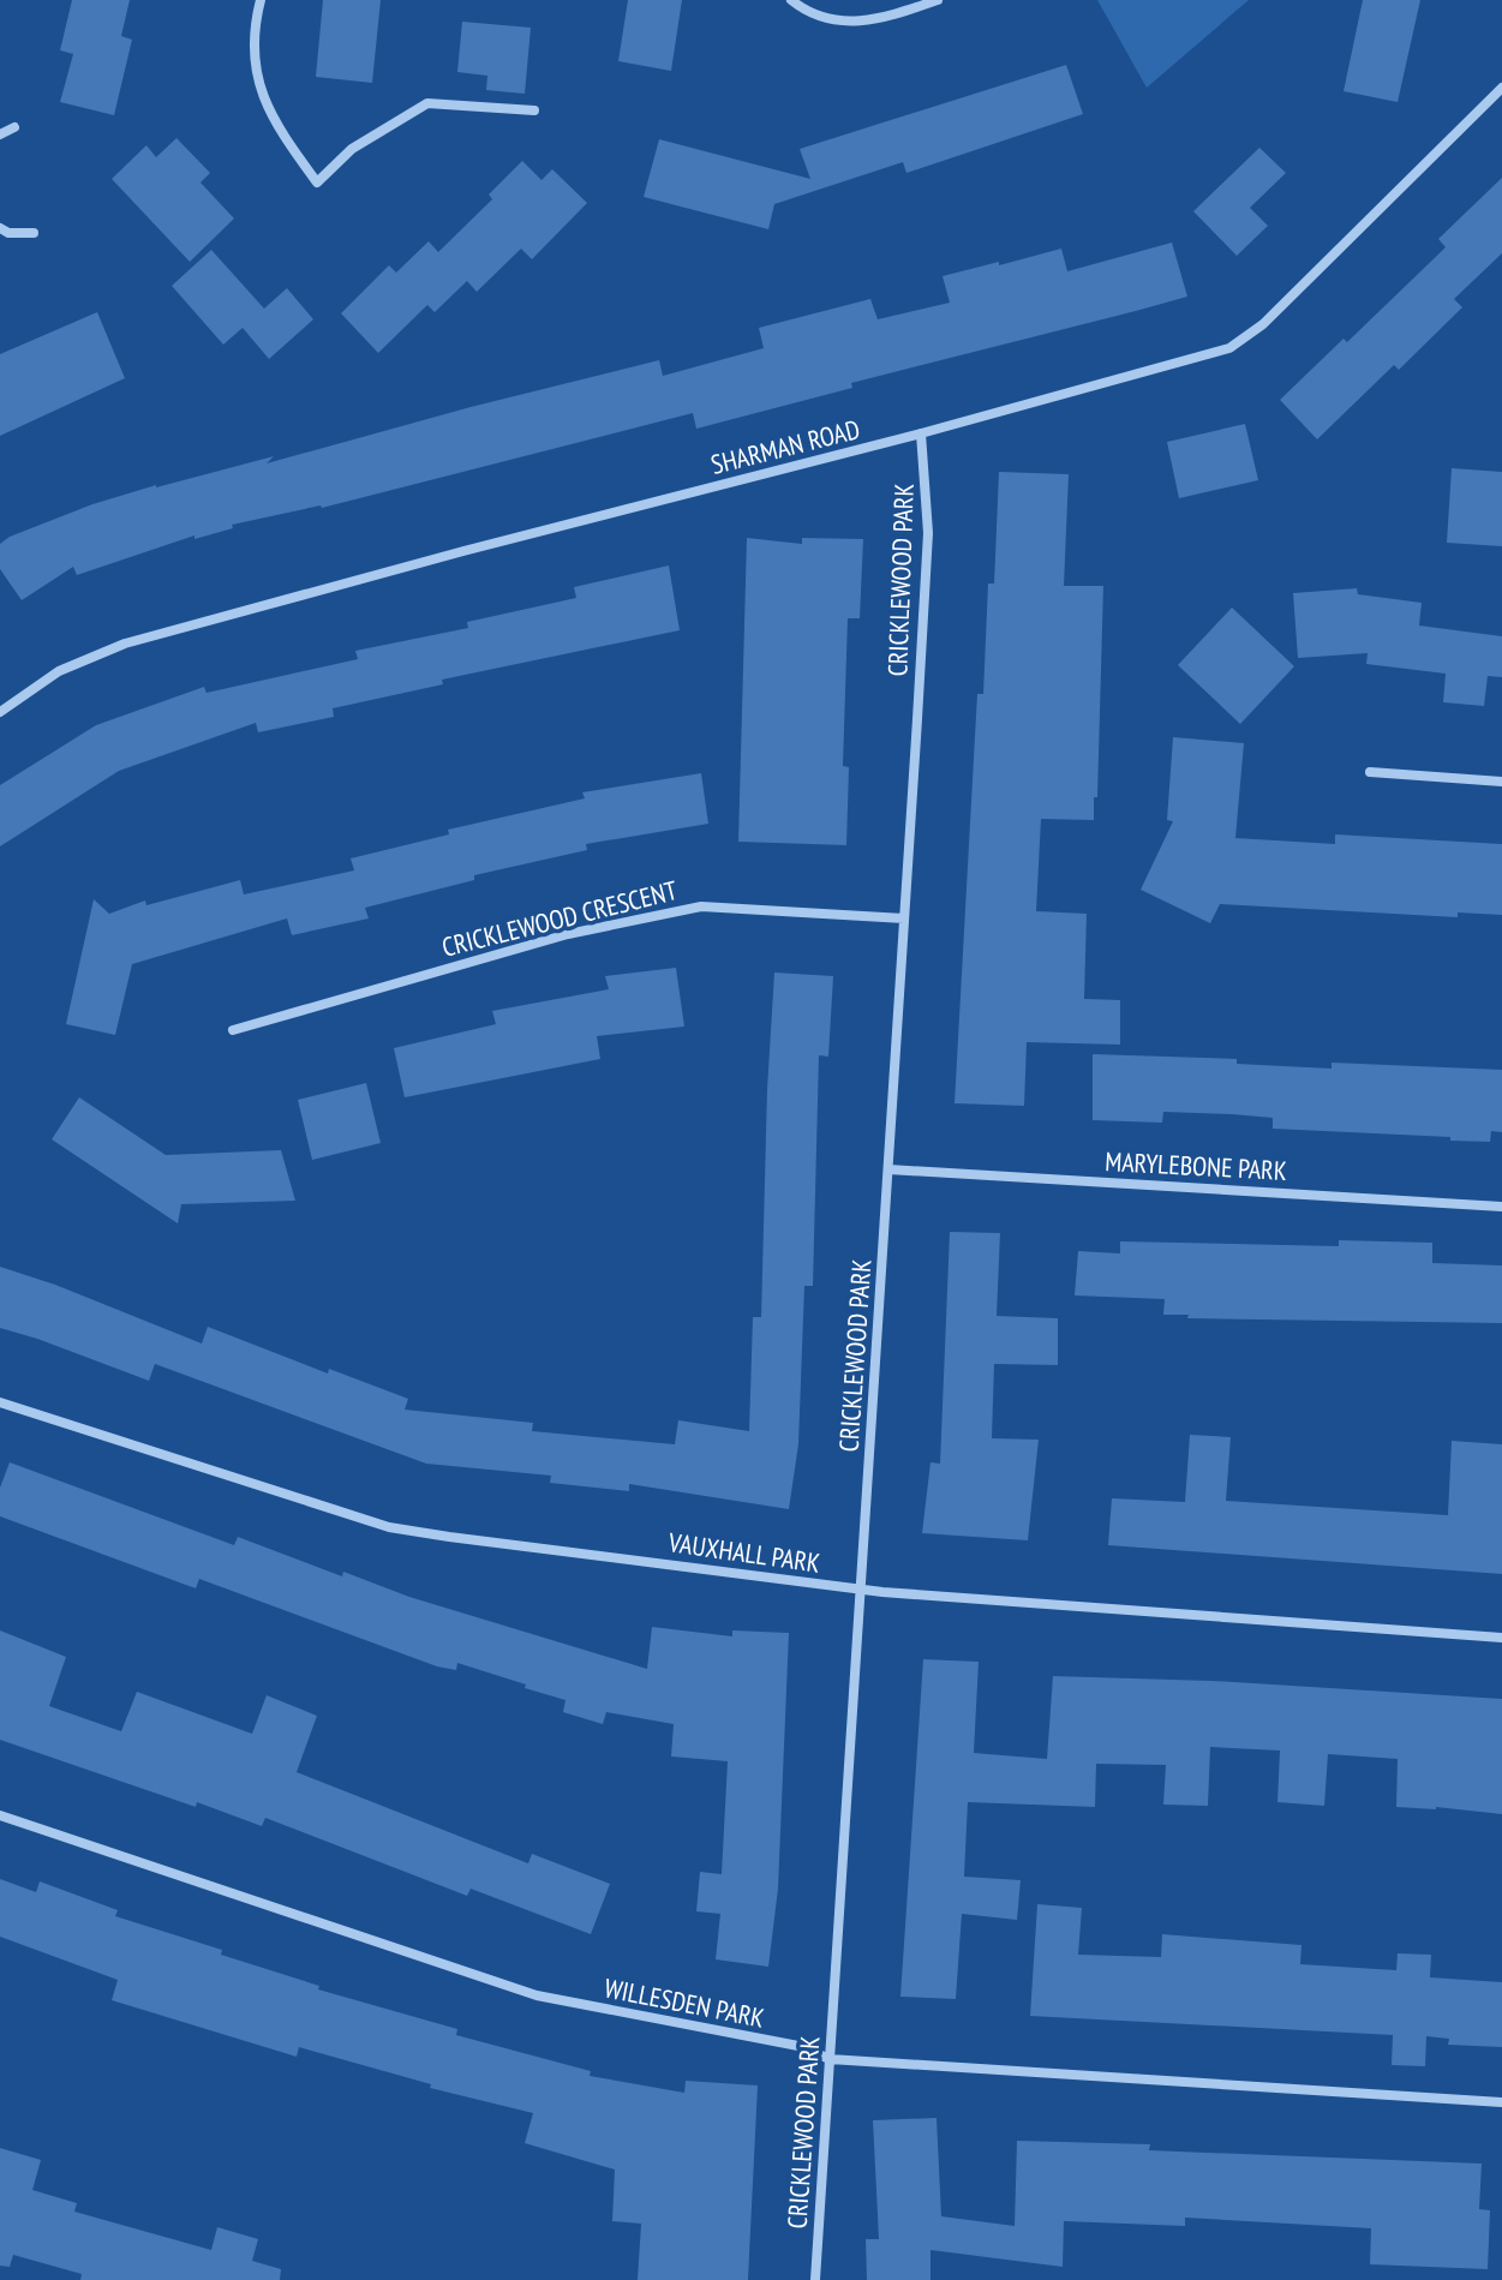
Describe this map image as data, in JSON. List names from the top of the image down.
{
  "streets": {
    "street": [
      "SHARMAN ROAD",
      "CRICKLEWOOD PARK",
      "CRICKLEWOOD CRESCENT",
      "MARYLEBONE PARK",
      "VAUXHALL PARK",
      "WILLESDEN PARK"
    ]
  },
  "crossings": [
    ["SHARMAN ROAD", "CRICKLEWOOD PARK"],
    ["CRICKLEWOOD PARK", "CRICKLEWOOD CRESCENT"],
    ["CRICKLEWOOD PARK", "MARYLEBONE PARK"],
    ["CRICKLEWOOD PARK", "VAUXHALL PARK"],
    ["CRICKLEWOOD PARK", "WILLESDEN PARK"]
  ]
}
